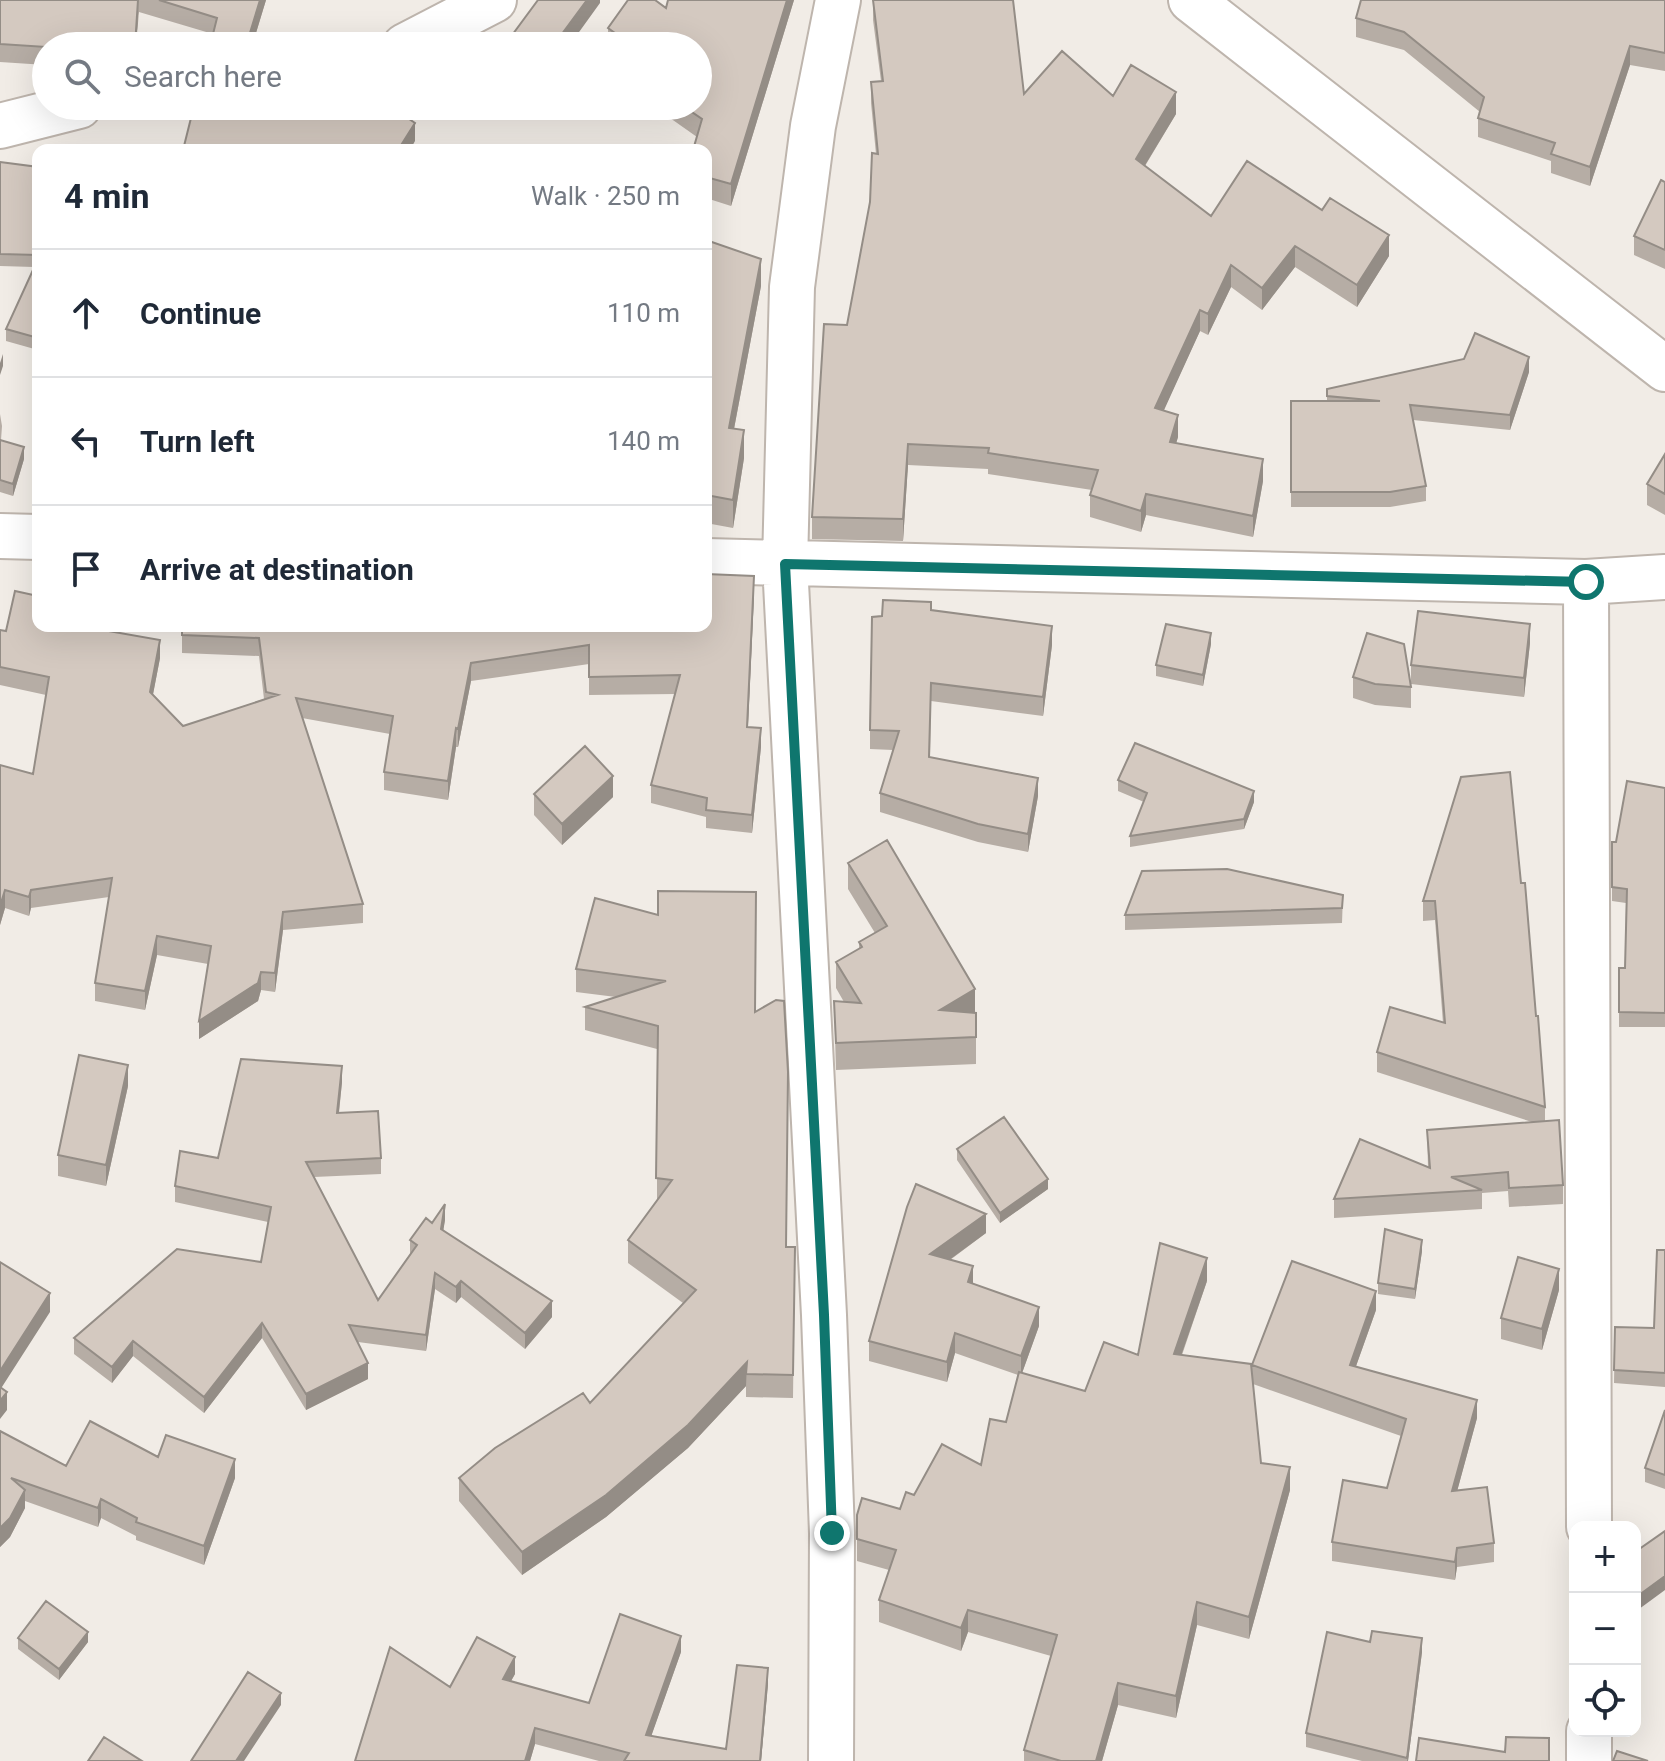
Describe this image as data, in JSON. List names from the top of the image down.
{
  "page": {
    "search": "Search here",
    "heading": ["4 min", "Walk · 250 m"],
    "list": [
      ["Continue", "110 m"],
      ["Turn left", "140 m"],
      "Arrive at destination"
    ],
    "map_buttons": ["+", "−"]
  }
}
